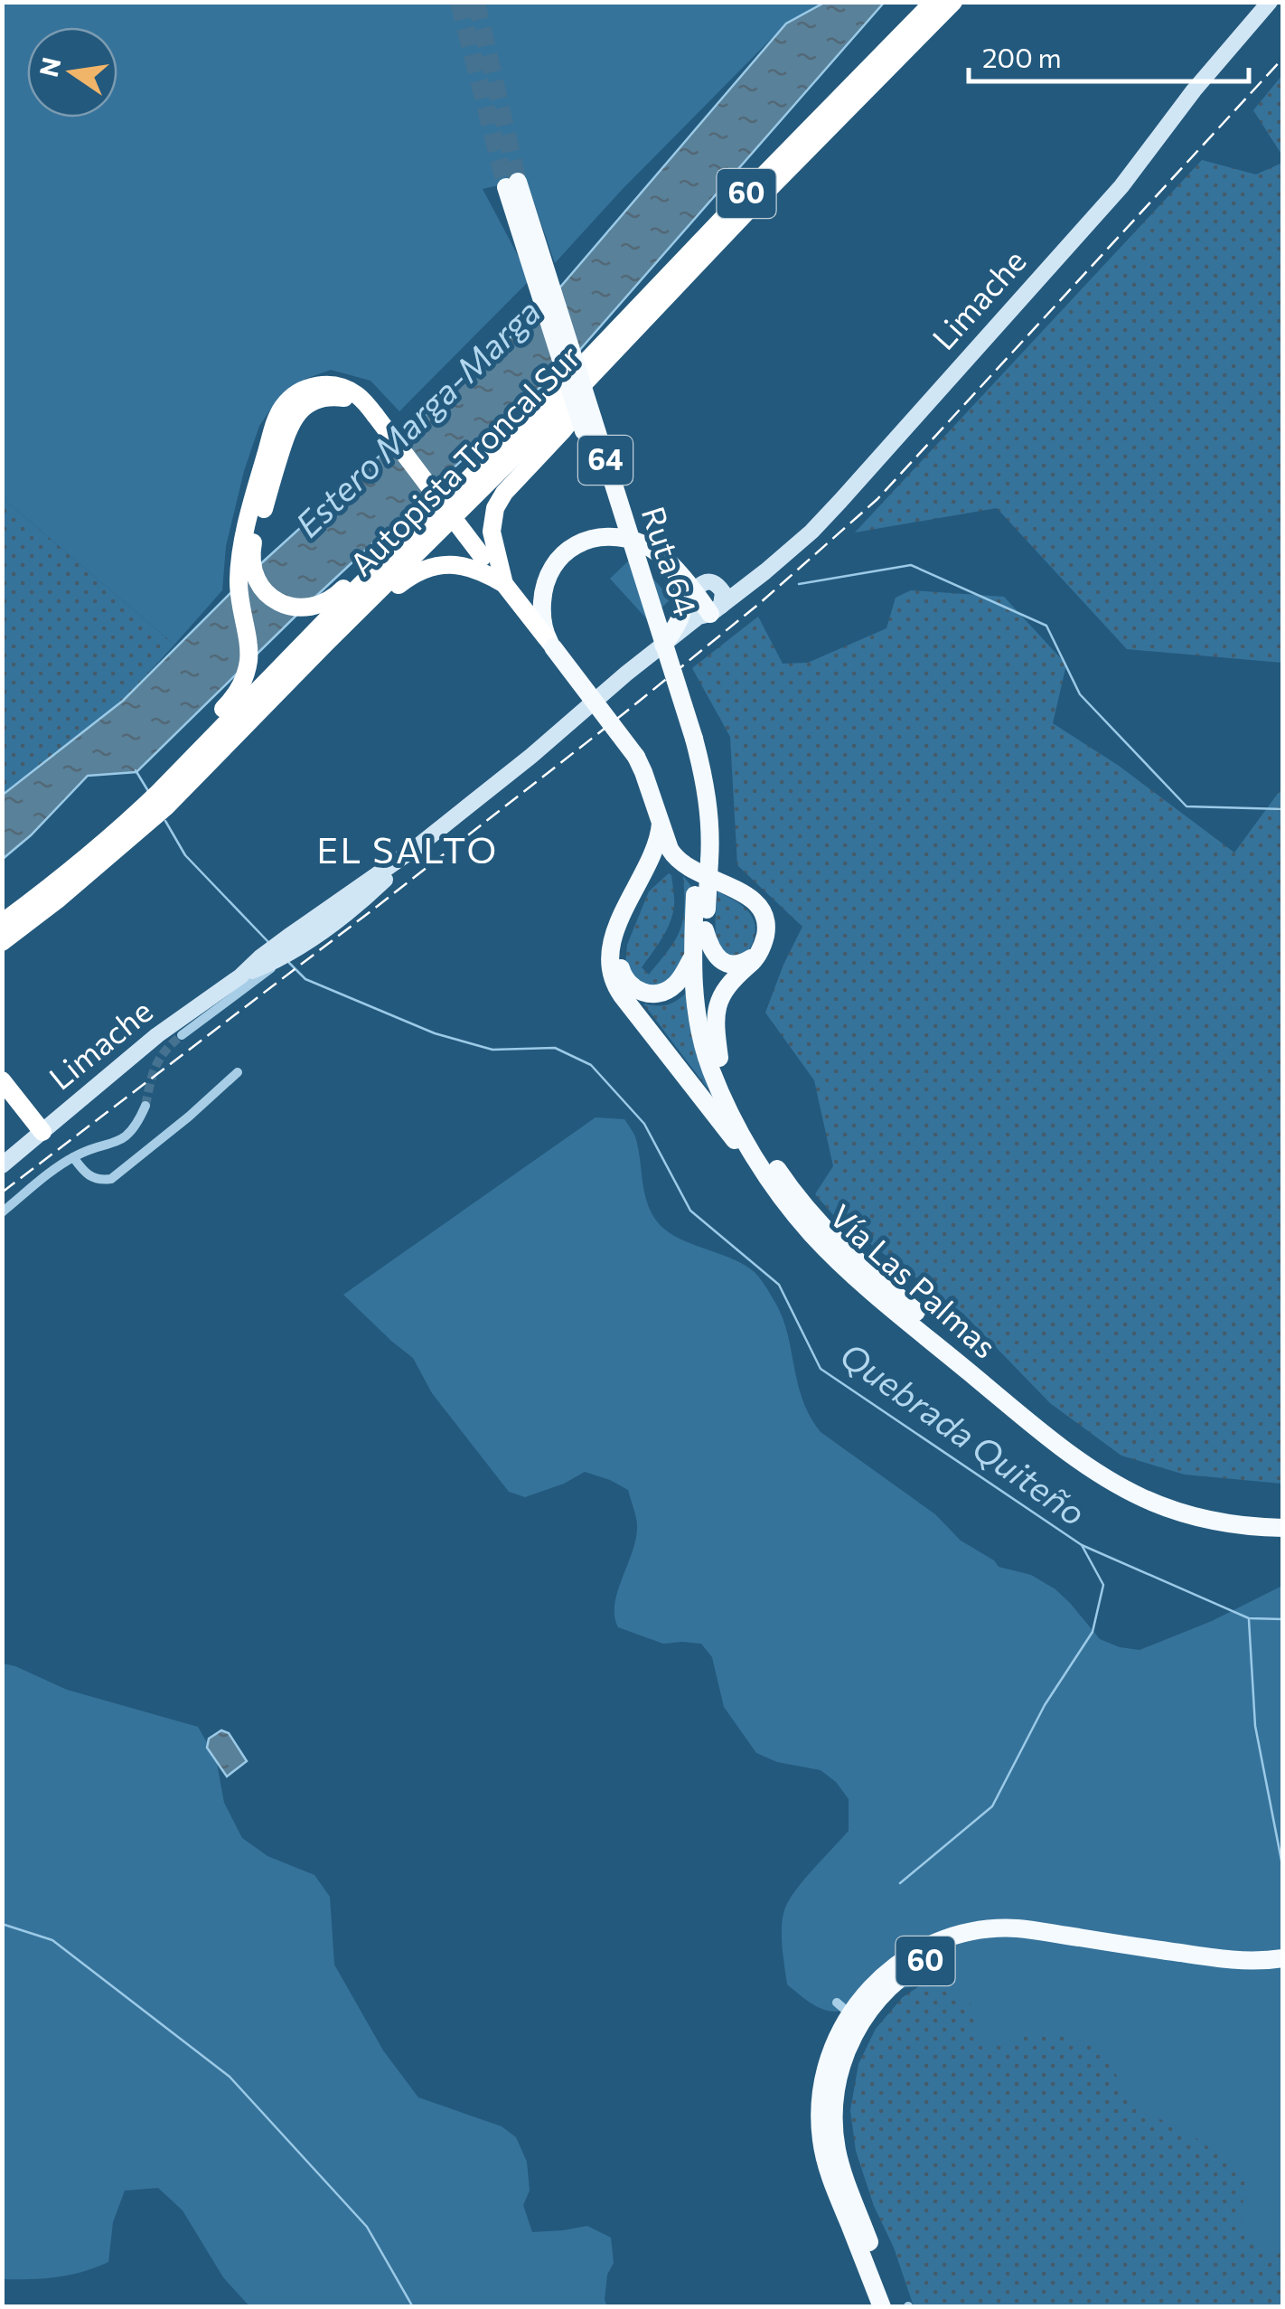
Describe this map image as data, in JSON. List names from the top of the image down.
{
  "streets": {
    "highway": [
      "60",
      "64",
      "Autopista Troncal Sur",
      "Ruta 64",
      "Vía Las Palmas"
    ],
    "main road": ["Limache"]
  },
  "crossings": [
    ["Ruta 64", "Vía Las Palmas"]
  ],
  "districts": ["EL SALTO"],
  "water": ["Estero Marga-Marga", "Quebrada Quiteño"],
  "scale_bar": "200 m",
  "north": "left"
}
